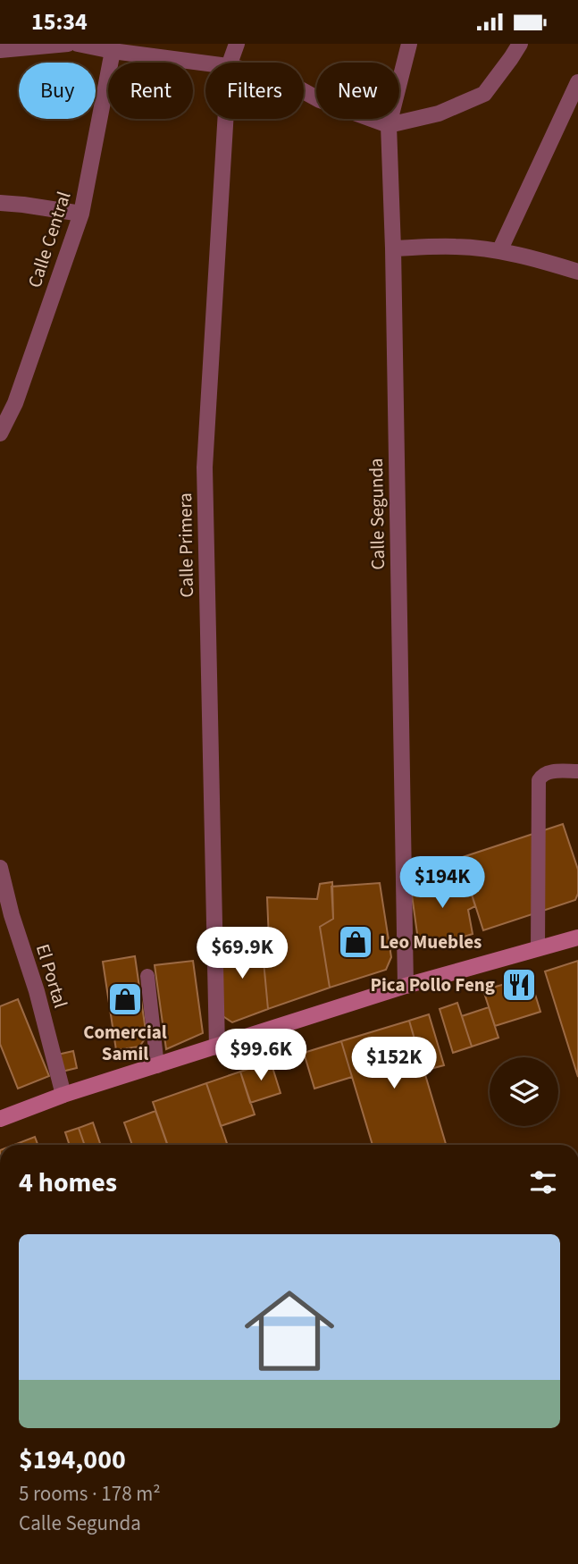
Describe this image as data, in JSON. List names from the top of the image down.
{
  "streets": {
    "street": [
      "Calle Central",
      "Calle Segunda",
      "Calle Primera",
      "El Portal"
    ]
  },
  "places": {
    "shop": ["Leo Muebles", "Comercial Samil"],
    "restaurant": ["Pica Pollo Feng"]
  },
  "page": {
    "status": "15:34",
    "chip": [
      "Buy",
      "Rent",
      "Filters",
      "New"
    ],
    "price": [
      "$194K",
      "$69.9K",
      "$99.6K",
      "$152K"
    ],
    "heading": "4 homes",
    "list": [
      {
        "name": "$194,000",
        "note": "5 rooms · 178 m² · Calle Segunda"
      }
    ]
  }
}
